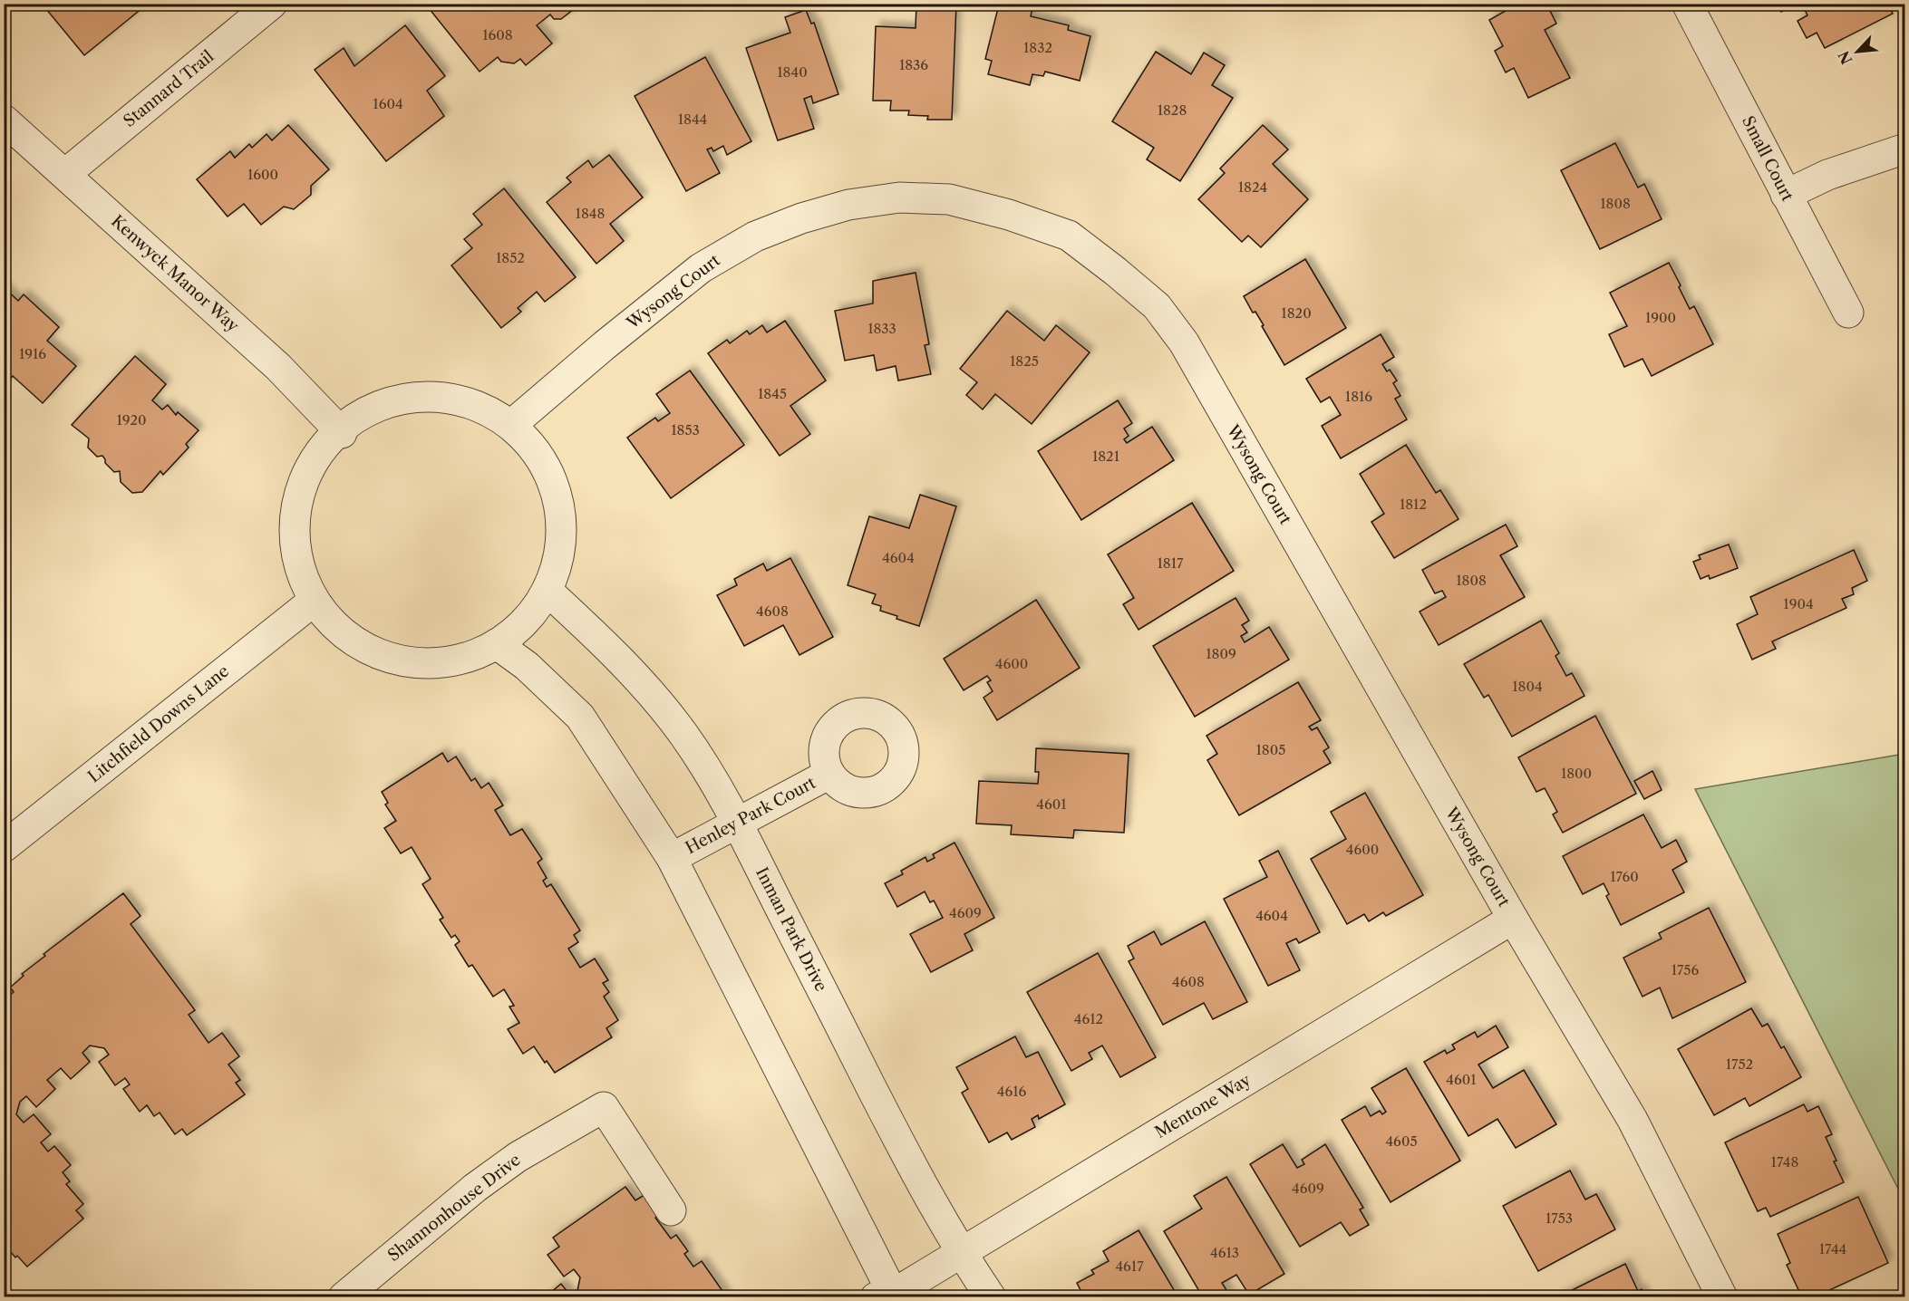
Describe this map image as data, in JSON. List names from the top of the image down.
{
  "streets": {
    "street": [
      "Stannard Trail",
      "Small Court",
      "Kenwyck Manor Way",
      "Wysong Court",
      "Litchfield Downs Lane",
      "Henley Park Court",
      "Inman Park Drive",
      "Mentone Way",
      "Shannonhouse Drive"
    ]
  },
  "crossings": [
    ["Stannard Trail", "Kenwyck Manor Way"],
    ["Wysong Court", "Mentone Way"],
    ["Henley Park Court", "Inman Park Drive"],
    ["Inman Park Drive", "Mentone Way"]
  ],
  "house_numbers": [
    "1608",
    "1832",
    "1836",
    "1840",
    "1604",
    "1828",
    "1844",
    "1600",
    "1824",
    "1808",
    "1848",
    "1852",
    "1820",
    "1900",
    "1833",
    "1916",
    "1825",
    "1845",
    "1816",
    "1920",
    "1853",
    "1821",
    "1812",
    "4604",
    "1817",
    "1808",
    "1904",
    "4608",
    "1809",
    "4600",
    "1804",
    "1805",
    "1800",
    "4601",
    "4600",
    "1760",
    "4609",
    "4604",
    "1756",
    "4608",
    "4612",
    "1752",
    "4601",
    "4616",
    "4605",
    "1748",
    "4609",
    "1753",
    "1744",
    "4613",
    "4617"
  ],
  "north": "bottom left"
}
